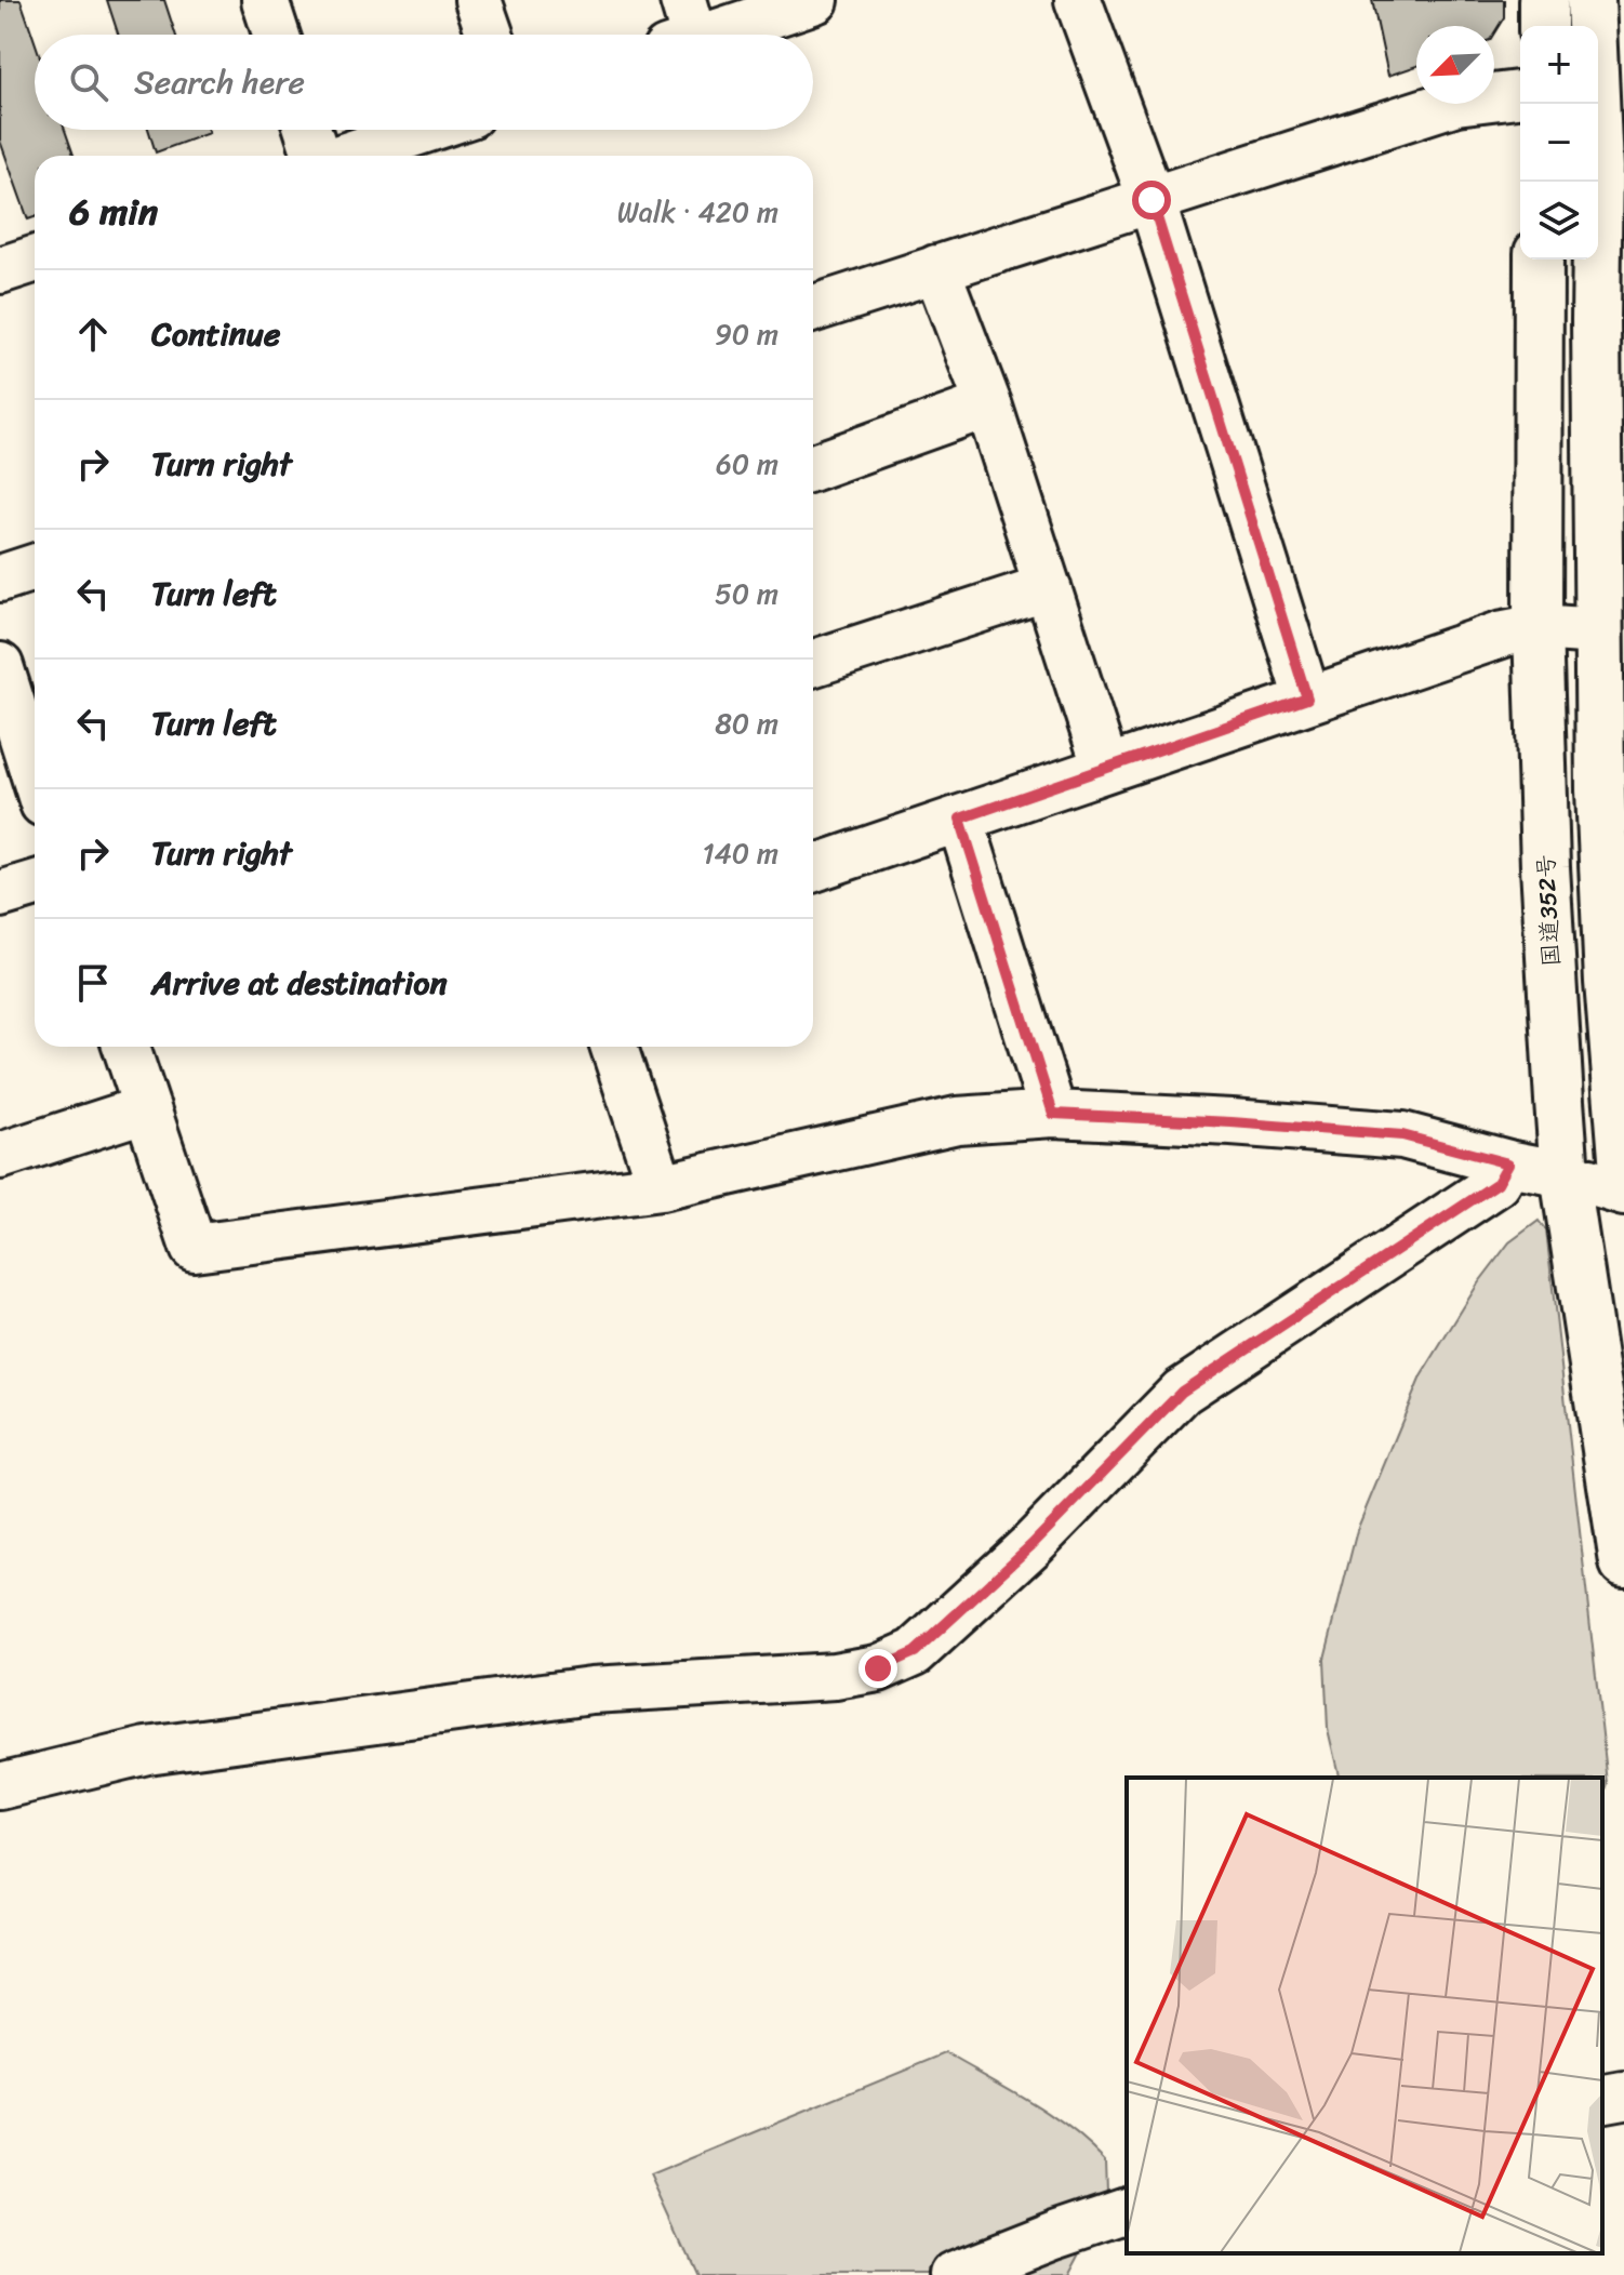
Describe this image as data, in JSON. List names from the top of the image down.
{
  "streets": {
    "highway": ["国道352号"]
  },
  "north": "bottom left",
  "page": {
    "map_buttons": ["+", "−"],
    "search": "Search here",
    "heading": ["6 min", "Walk · 420 m"],
    "list": [
      ["Continue", "90 m"],
      ["Turn right", "60 m"],
      ["Turn left", "50 m"],
      ["Turn left", "80 m"],
      ["Turn right", "140 m"],
      "Arrive at destination"
    ]
  }
}
